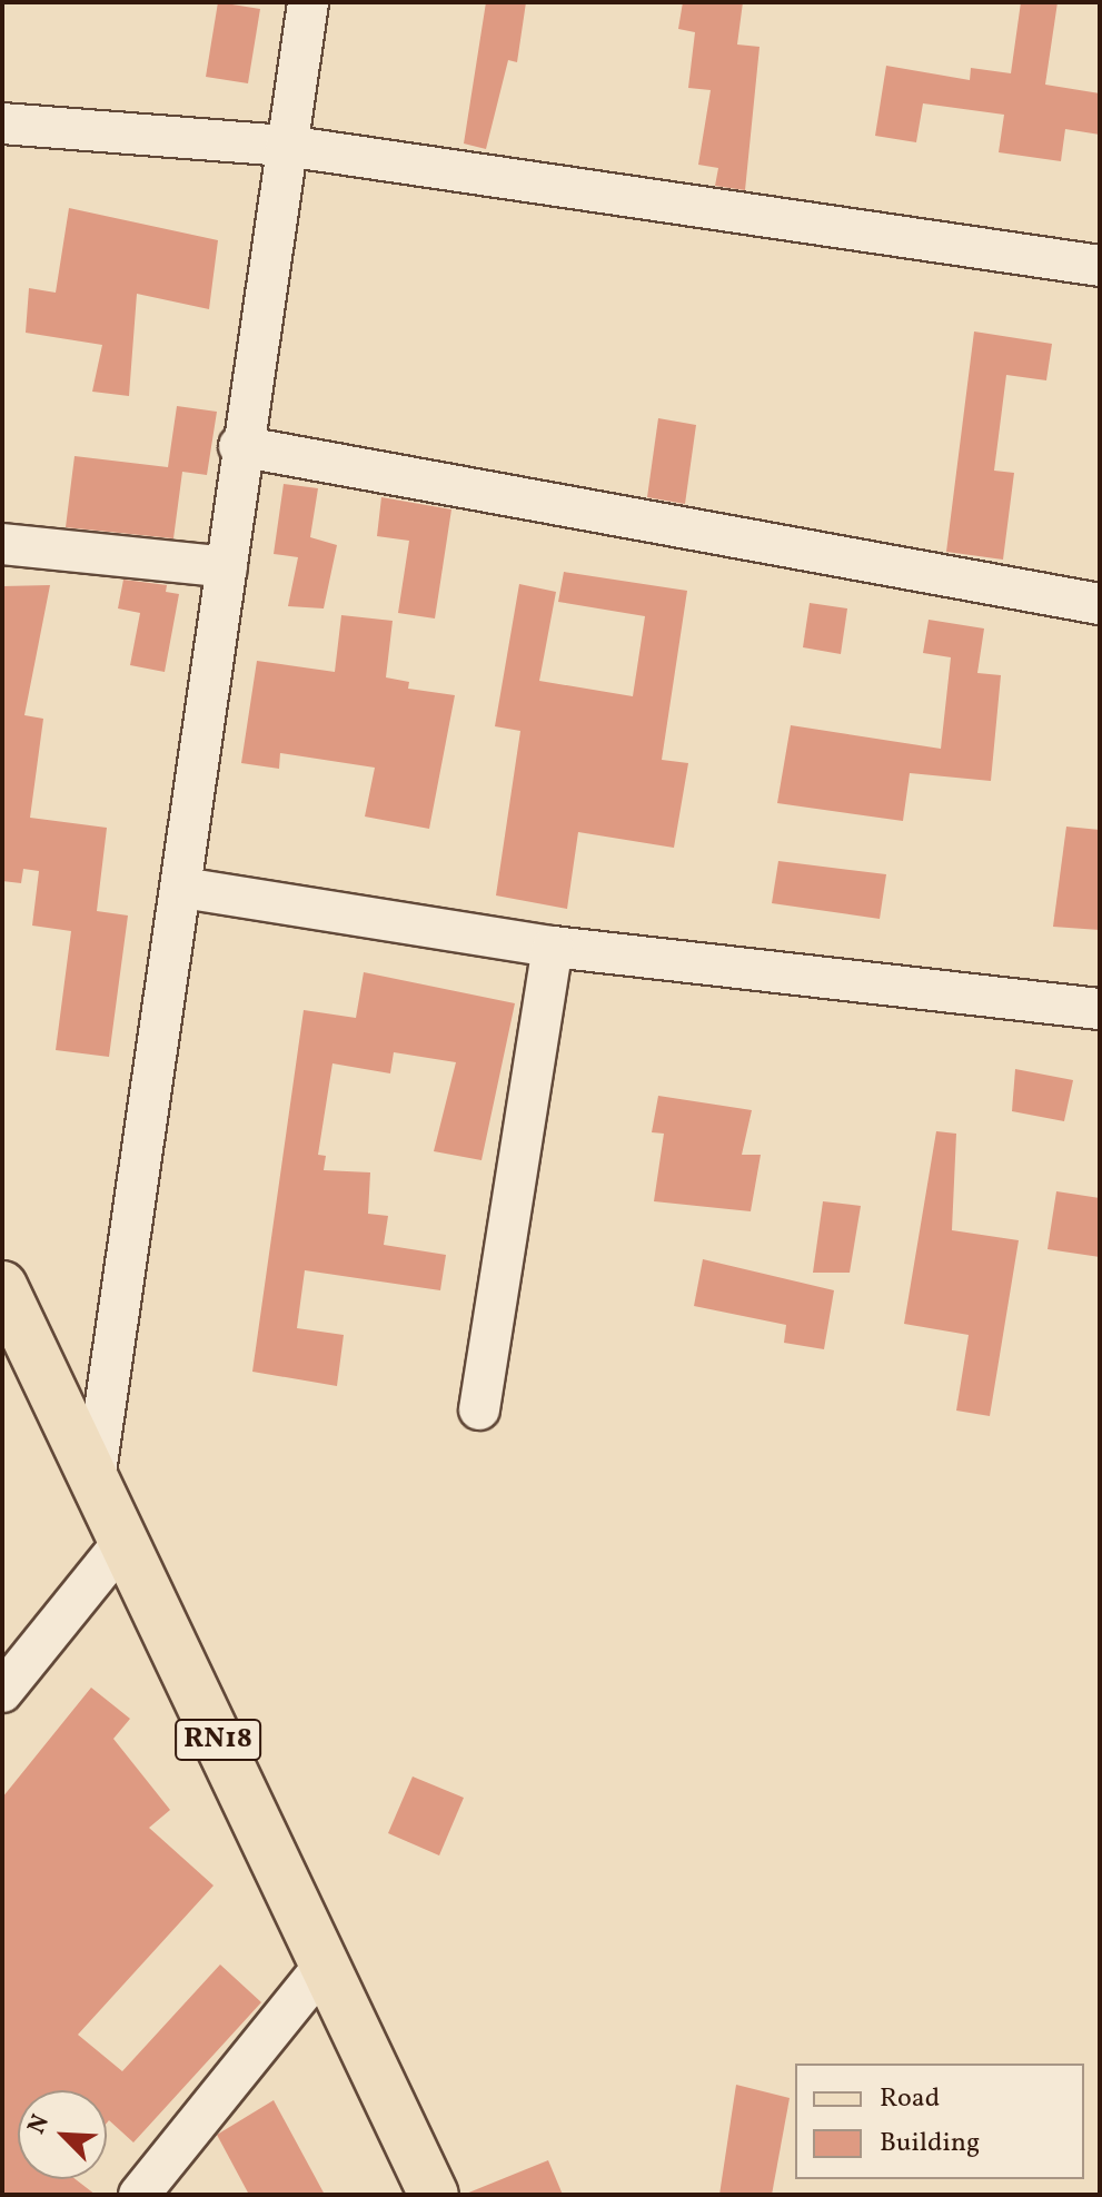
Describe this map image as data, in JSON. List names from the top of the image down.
{
  "streets": {
    "main road": ["RN18"]
  },
  "legend": ["Road", "Building"],
  "north": "top left"
}
